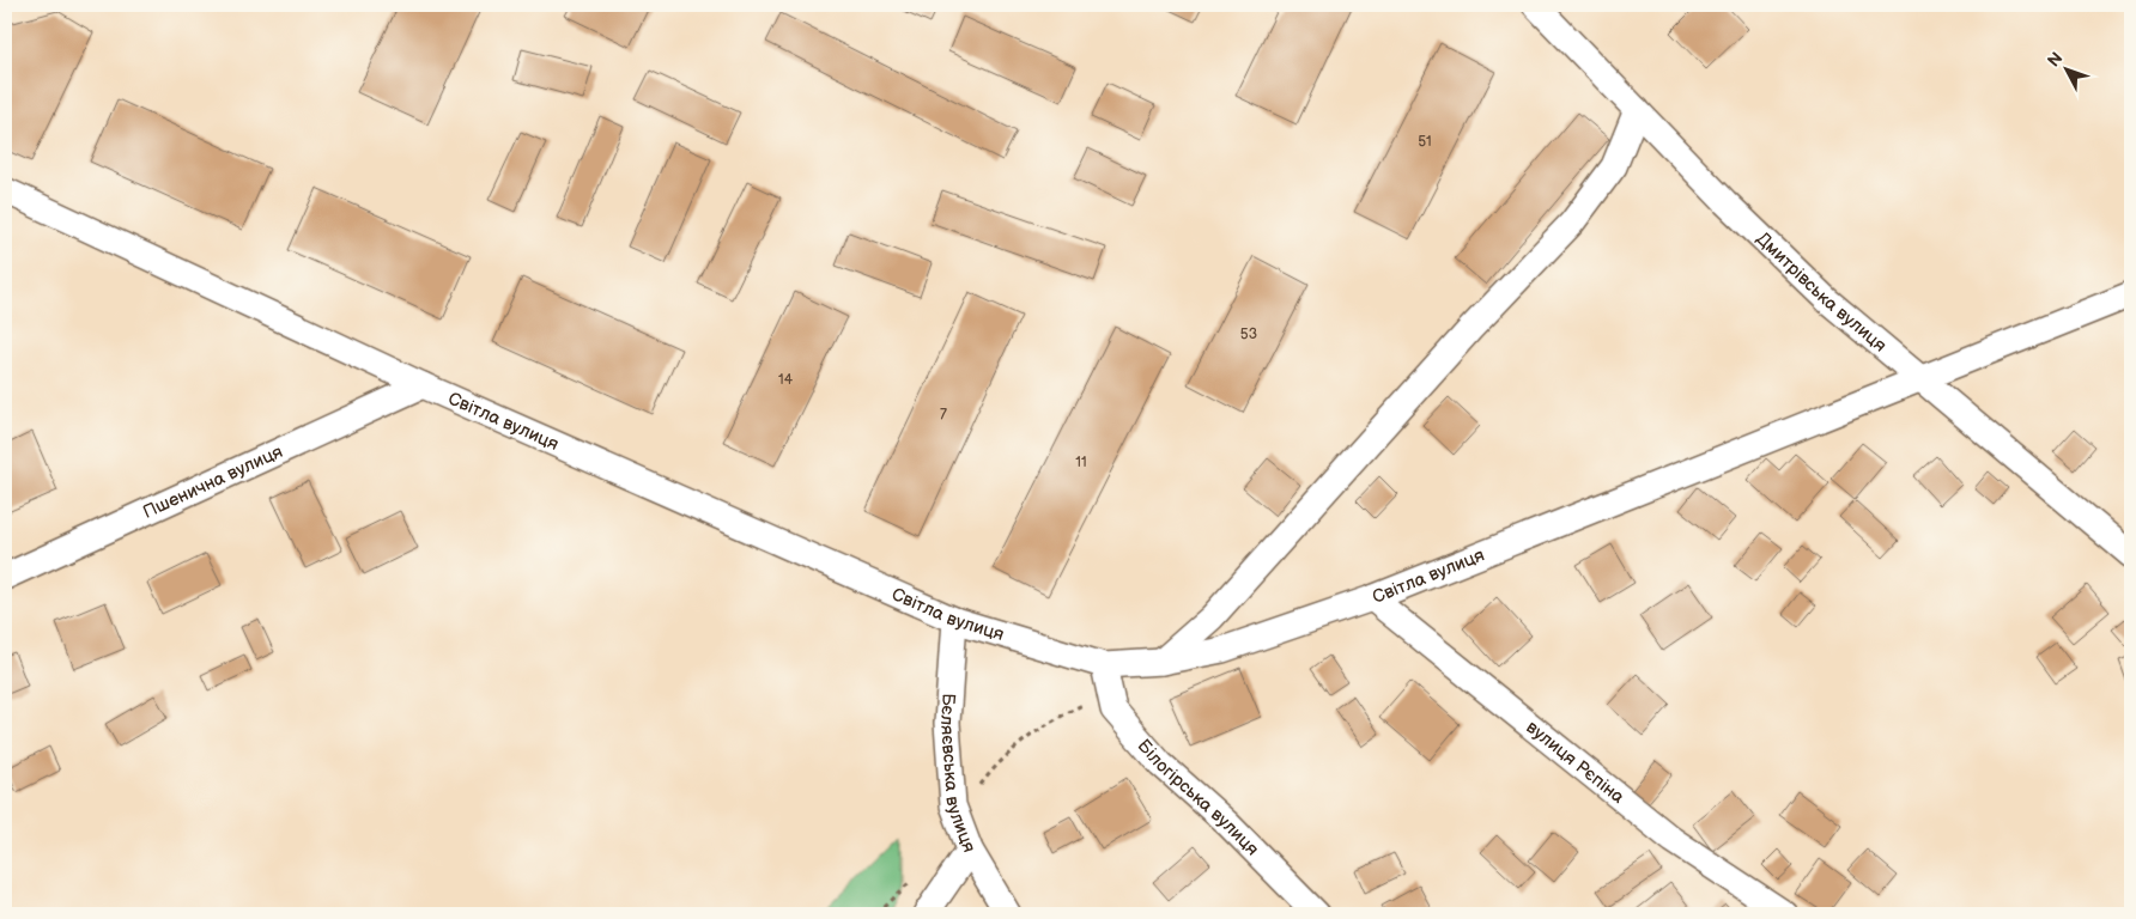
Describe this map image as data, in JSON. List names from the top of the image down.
{
  "streets": {
    "street": [
      "Дмитрівська вулиця",
      "Світла вулиця",
      "Пшенична вулиця",
      "вулиця Рєпіна",
      "Бєляєвська вулиця",
      "Білогірська вулиця"
    ]
  },
  "crossings": [
    ["Дмитрівська вулиця", "Світла вулиця"],
    ["Світла вулиця", "Пшенична вулиця"],
    ["Світла вулиця", "вулиця Рєпіна"],
    ["Світла вулиця", "Бєляєвська вулиця"],
    ["Світла вулиця", "Білогірська вулиця"]
  ],
  "house_numbers": [
    "51",
    "53",
    "14",
    "7",
    "11"
  ],
  "north": "top left"
}
